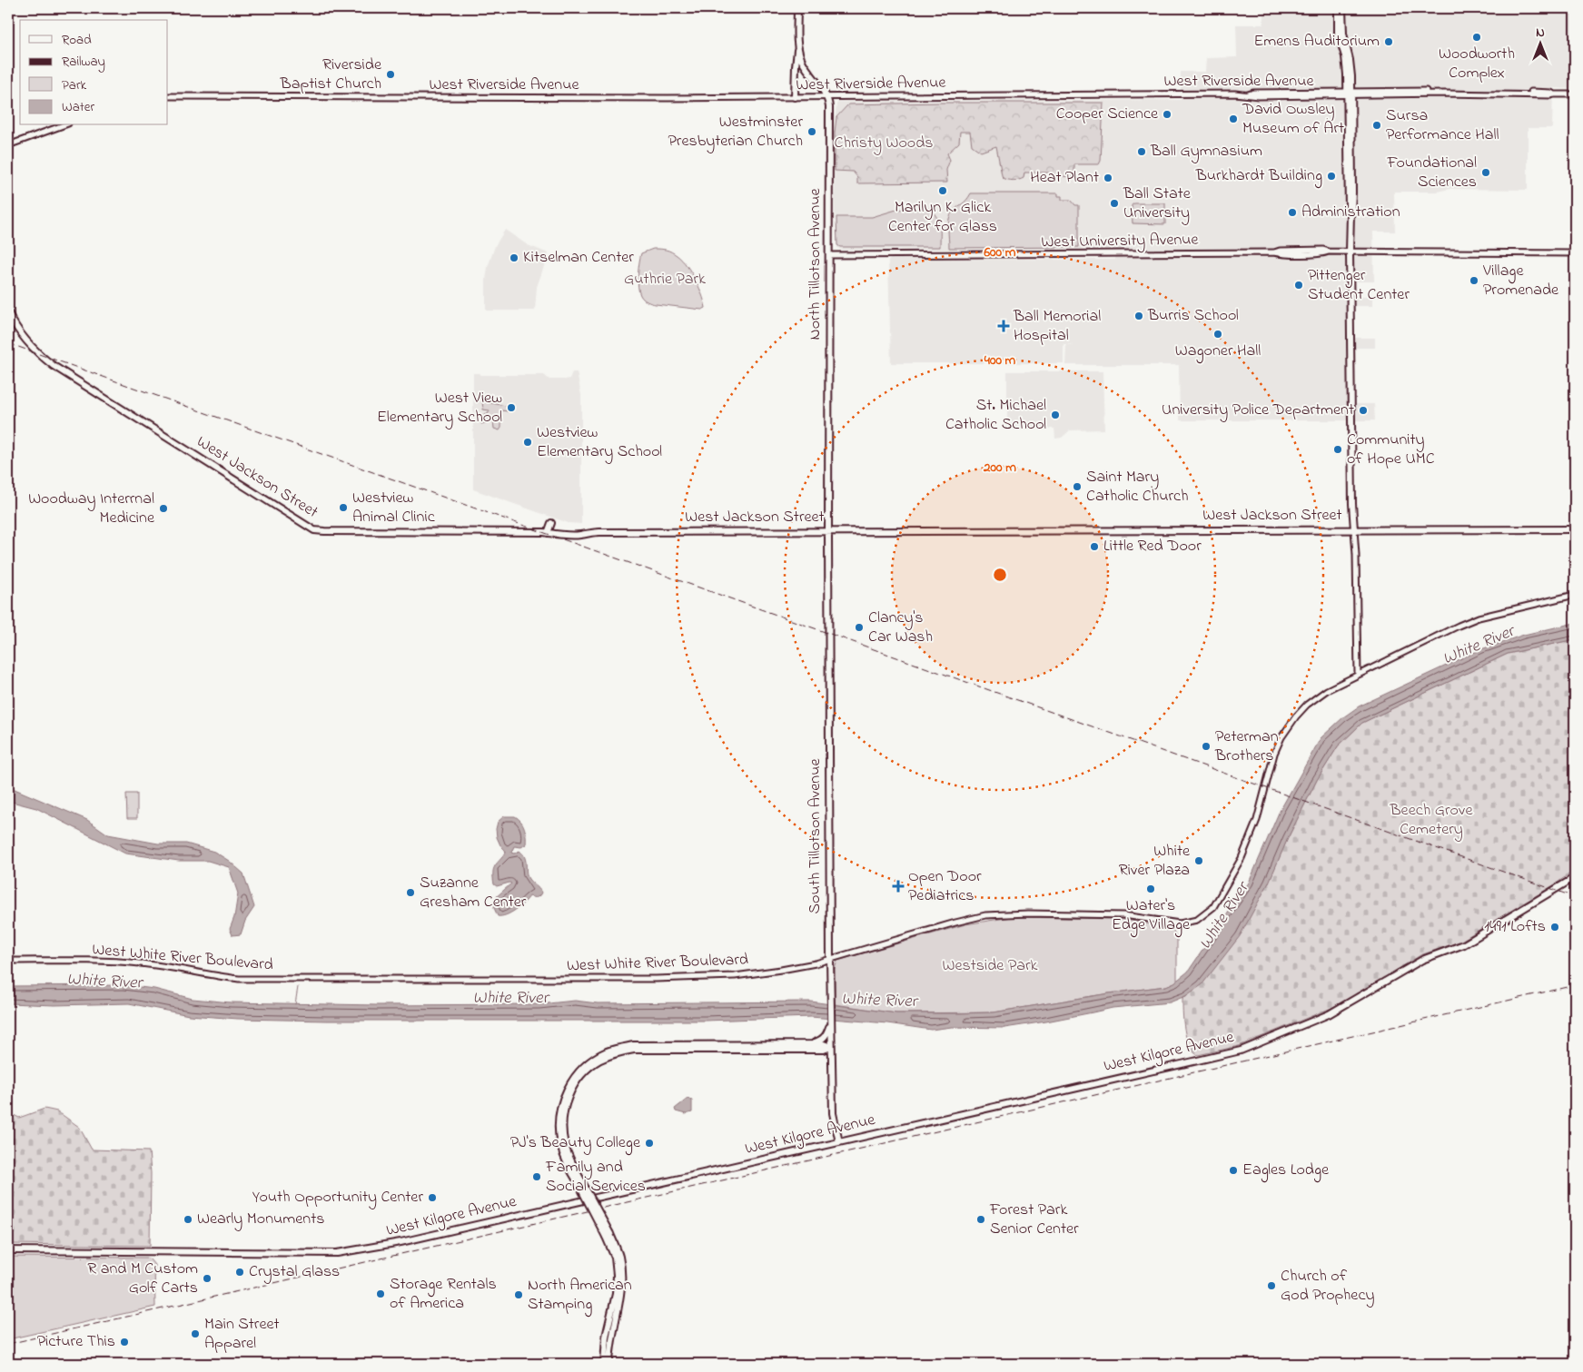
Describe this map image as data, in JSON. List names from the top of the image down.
{
  "streets": {
    "main road": [
      "North Tillotson Avenue",
      "West Jackson Street",
      "South Tillotson Avenue",
      "West Kilgore Avenue"
    ],
    "street": ["West Riverside Avenue", "West University Avenue", "West White River Boulevard"]
  },
  "crossings": [
    ["West Riverside Avenue", "North Tillotson Avenue"],
    ["West University Avenue", "North Tillotson Avenue"],
    ["North Tillotson Avenue", "West Jackson Street"],
    ["North Tillotson Avenue", "South Tillotson Avenue"],
    ["West Jackson Street", "South Tillotson Avenue"],
    ["South Tillotson Avenue", "West White River Boulevard"]
  ],
  "water": ["White River"],
  "parks": [
    "Christy Woods",
    "Guthrie Park",
    "Beech Grove Cemetery",
    "Westside Park"
  ],
  "places": {
    "other": [
      "Woodworth Complex",
      "Emens Auditorium",
      "Riverside Baptist Church",
      "Cooper Science",
      "David Owsley Museum of Art",
      "Sursa Performance Hall",
      "Westminster Presbyterian Church",
      "Ball Gymnasium",
      "Foundational Sciences",
      "Burkhardt Building",
      "Heat Plant",
      "Marilyn K. Glick Center for Glass",
      "Ball State University",
      "Administration",
      "Kitselman Center",
      "Village Promenade",
      "Pittenger Student Center",
      "Burris School",
      "Wagoner Hall",
      "West View Elementary School",
      "University Police Department",
      "St. Michael Catholic School",
      "Westview Elementary School",
      "Community of Hope UMC",
      "Saint Mary Catholic Church",
      "Westview Animal Clinic",
      "Woodway Interrnal Medicine",
      "Little Red Door",
      "Clancy's Car Wash",
      "Peterman Brothers",
      "White River Plaza",
      "Water's Edge Village",
      "Suzanne Gresham Center",
      "1491 Lofts",
      "PJ's Beauty College",
      "Eagles Lodge",
      "Family and Social Services",
      "Youth Opportunity Center",
      "Wearly Monuments",
      "Forest Park Senior Center",
      "Crystal Glass",
      "R and M Custom Golf Carts",
      "Church of God Prophecy",
      "Storage Rentals of America",
      "North American Stamping",
      "Main Street Apparel",
      "Picture This"
    ],
    "health": ["Ball Memorial Hospital", "Open Door Pediatrics"]
  },
  "legend": [
    "Road",
    "Railway",
    "Park",
    "Water"
  ],
  "north": "top",
  "rings": ["600 m", "400 m", "200 m"]
}
